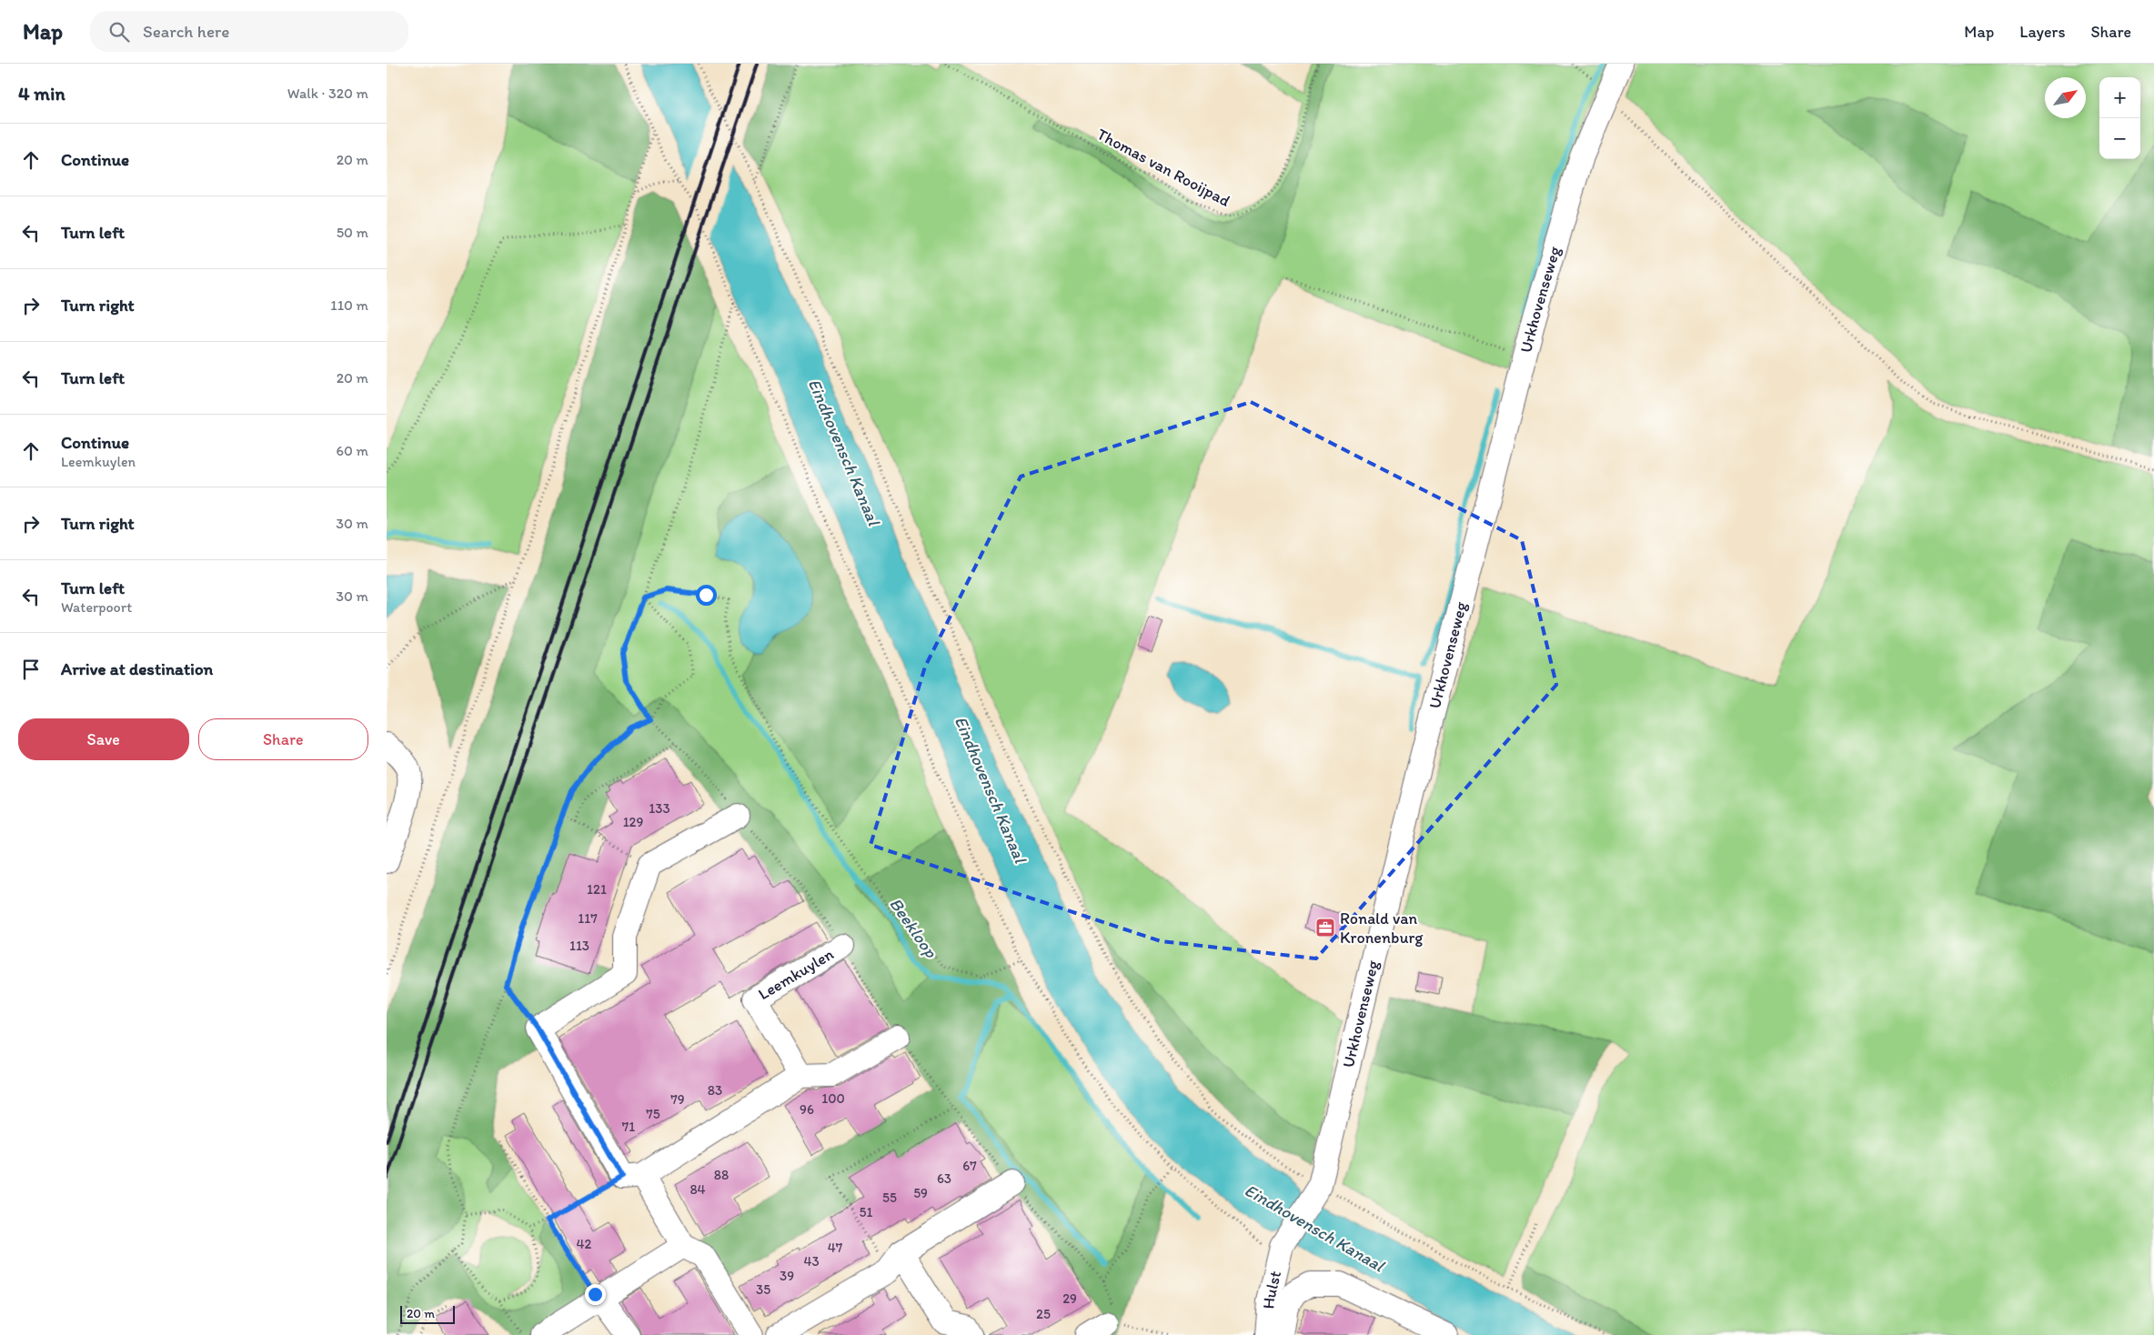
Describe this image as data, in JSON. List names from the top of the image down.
{
  "streets": {
    "street": ["Urkhovenseweg", "Leemkuylen", "Hulst"],
    "path": ["Thomas van Rooijpad"]
  },
  "crossings": [
    ["Urkhovenseweg", "Hulst"]
  ],
  "water": ["Eindhovensch Kanaal", "Beekloop"],
  "places": {
    "office": ["Ronald van Kronenburg"]
  },
  "house_numbers": [
    "133",
    "129",
    "121",
    "117",
    "113",
    "83",
    "100",
    "79",
    "96",
    "75",
    "71",
    "67",
    "88",
    "63",
    "84",
    "59",
    "55",
    "51",
    "42",
    "47",
    "43",
    "39",
    "35",
    "29",
    "25"
  ],
  "scale_bar": "20 m",
  "north": "top right",
  "page": {
    "header": "Map",
    "search": "Search here",
    "nav": ["Map", "Layers", "Share"],
    "heading": ["4 min", "Walk · 320 m"],
    "map_buttons": ["+", "−"],
    "list": [
      ["Continue", "20 m"],
      ["Turn left", "50 m"],
      ["Turn right", "110 m"],
      ["Turn left", "20 m"],
      ["Continue", "Leemkuylen", "60 m"],
      ["Turn right", "30 m"],
      ["Turn left", "Waterpoort", "30 m"],
      "Arrive at destination"
    ],
    "buttons": ["Save", "Share"],
    "scale": "20 m"
  }
}
